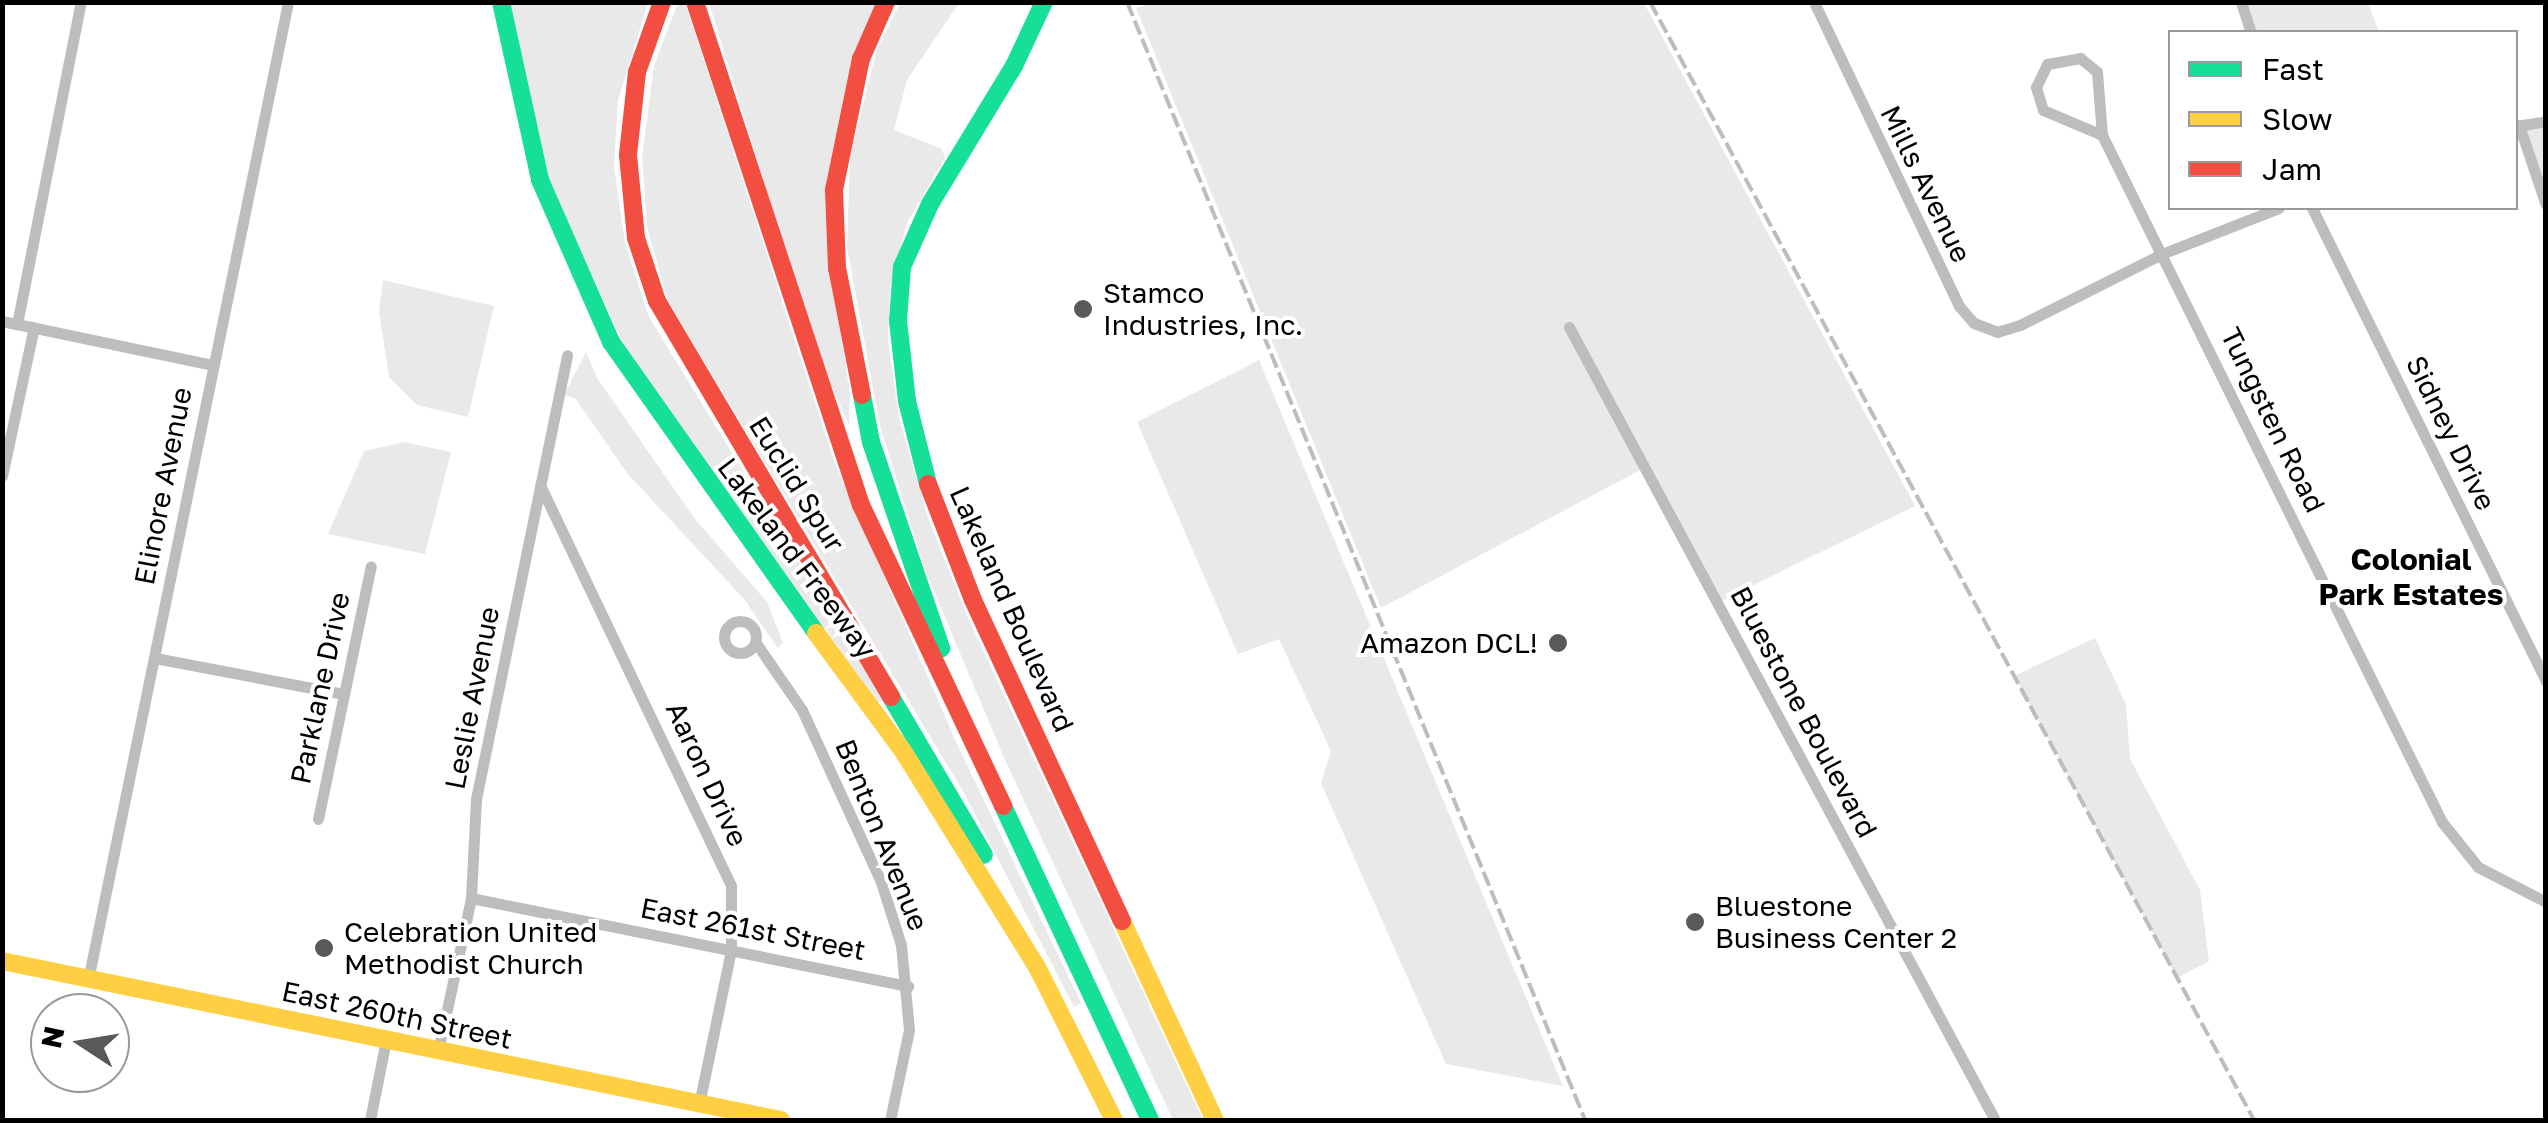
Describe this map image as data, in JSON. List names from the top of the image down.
{
  "streets": {
    "main road": [
      "Euclid Spur",
      "Lakeland Freeway",
      "Lakeland Boulevard",
      "East 260th Street"
    ],
    "street": [
      "Mills Avenue",
      "Tungsten Road",
      "Sidney Drive",
      "Elinore Avenue",
      "Parklane Drive",
      "Leslie Avenue",
      "Bluestone Boulevard",
      "Aaron Drive",
      "Benton Avenue",
      "East 261st Street"
    ]
  },
  "crossings": [
    ["Mills Avenue", "Tungsten Road"],
    ["Euclid Spur", "Lakeland Freeway"],
    ["Elinore Avenue", "East 260th Street"],
    ["Leslie Avenue", "Aaron Drive"],
    ["Leslie Avenue", "East 261st Street"],
    ["Leslie Avenue", "East 260th Street"],
    ["Aaron Drive", "East 261st Street"],
    ["Aaron Drive", "East 260th Street"],
    ["Benton Avenue", "East 261st Street"]
  ],
  "districts": ["Colonial Park Estates"],
  "places": [
    "Stamco Industries, Inc.",
    "Amazon DCL!",
    "Bluestone Business Center 2",
    "Celebration United Methodist Church"
  ],
  "legend": ["Fast", "Slow", "Jam"],
  "north": "left"
}
